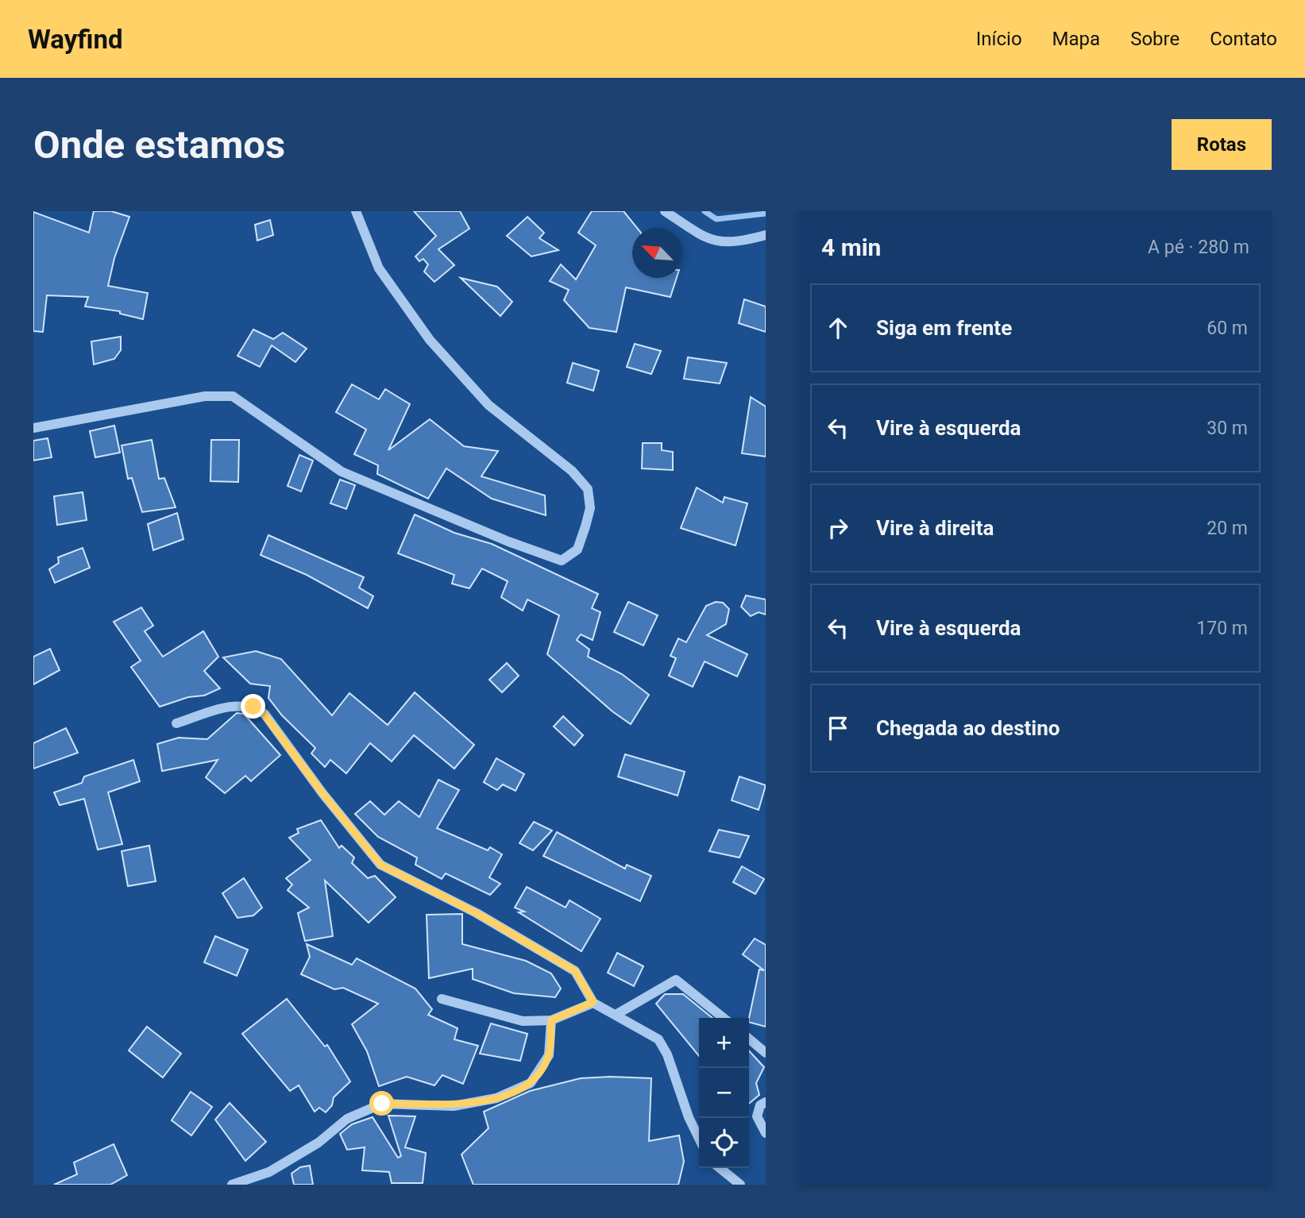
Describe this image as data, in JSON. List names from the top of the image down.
{
  "north": "top left",
  "page": {
    "header": "Wayfind",
    "nav": [
      "Início",
      "Mapa",
      "Sobre",
      "Contato"
    ],
    "buttons": "Rotas",
    "title": "Onde estamos",
    "heading": ["4 min", "A pé · 280 m"],
    "list": [
      ["Siga em frente", "60 m"],
      ["Vire à esquerda", "30 m"],
      ["Vire à direita", "20 m"],
      ["Vire à esquerda", "170 m"],
      "Chegada ao destino"
    ],
    "map_buttons": ["+", "−"]
  }
}
